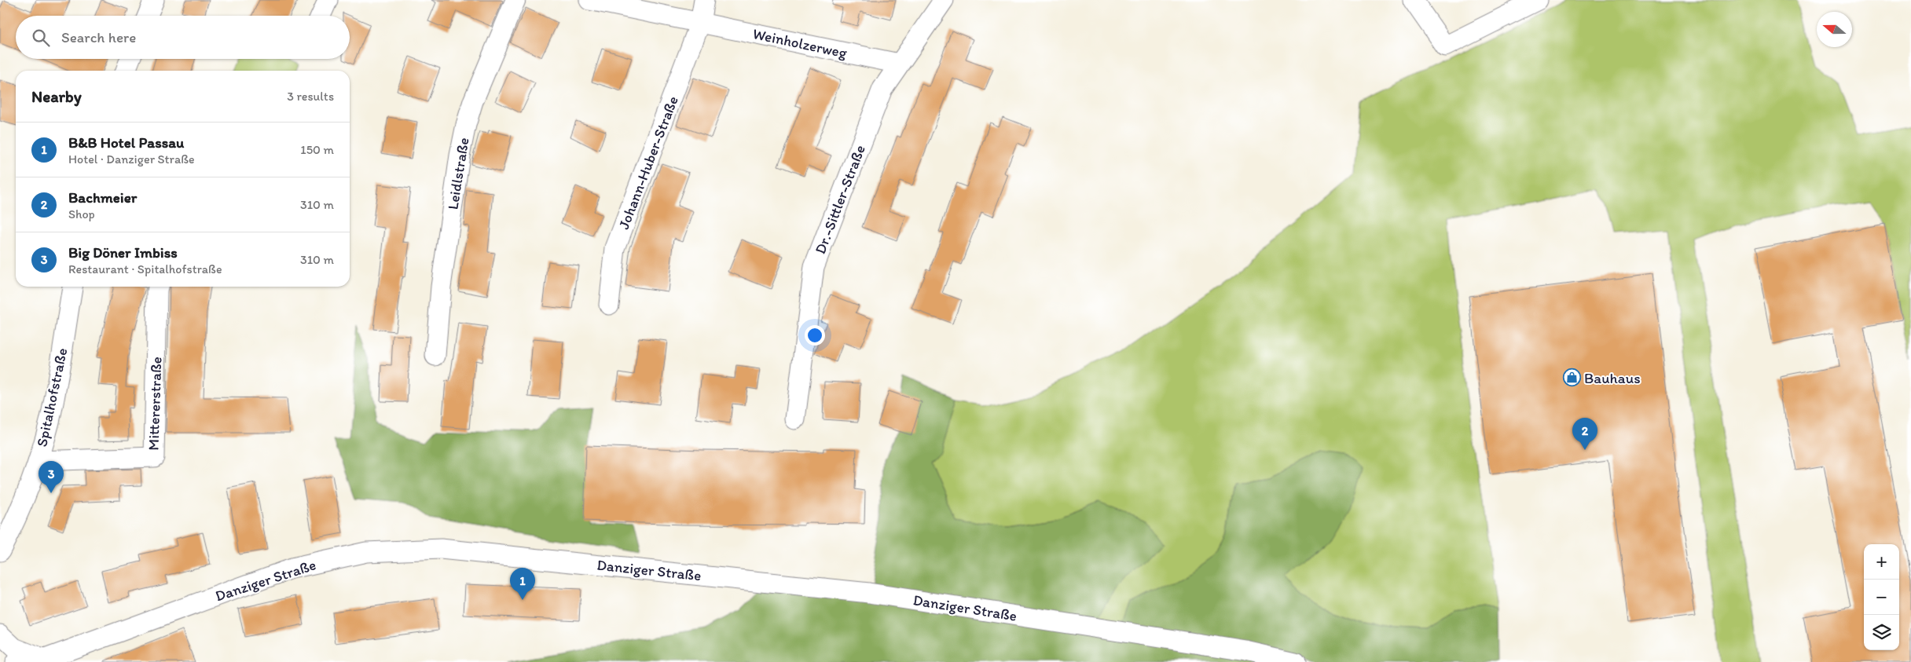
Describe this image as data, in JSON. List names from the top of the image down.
{
  "streets": {
    "street": [
      "Weinholzerweg",
      "Johann-Huber-Straße",
      "Leidlstraße",
      "Dr.-Sittler-Straße",
      "Spitalhofstraße",
      "Mittererstraße",
      "Danziger Straße"
    ]
  },
  "crossings": [
    ["Weinholzerweg", "Johann-Huber-Straße"],
    ["Weinholzerweg", "Dr.-Sittler-Straße"],
    ["Spitalhofstraße", "Mittererstraße"]
  ],
  "places": {
    "shop": ["Bauhaus"]
  },
  "north": "left",
  "page": {
    "search": "Search here",
    "heading": ["Nearby", "3 results"],
    "list": [
      {
        "mark": "1",
        "name": "B&B Hotel Passau",
        "note": "Hotel · Danziger Straße",
        "value": "150 m"
      },
      {
        "mark": "2",
        "name": "Bachmeier",
        "note": "Shop",
        "value": "310 m"
      },
      {
        "mark": "3",
        "name": "Big Döner Imbiss",
        "note": "Restaurant · Spitalhofstraße",
        "value": "310 m"
      }
    ],
    "pins": ["2", "3", "1"],
    "map_buttons": ["+", "−"]
  }
}
